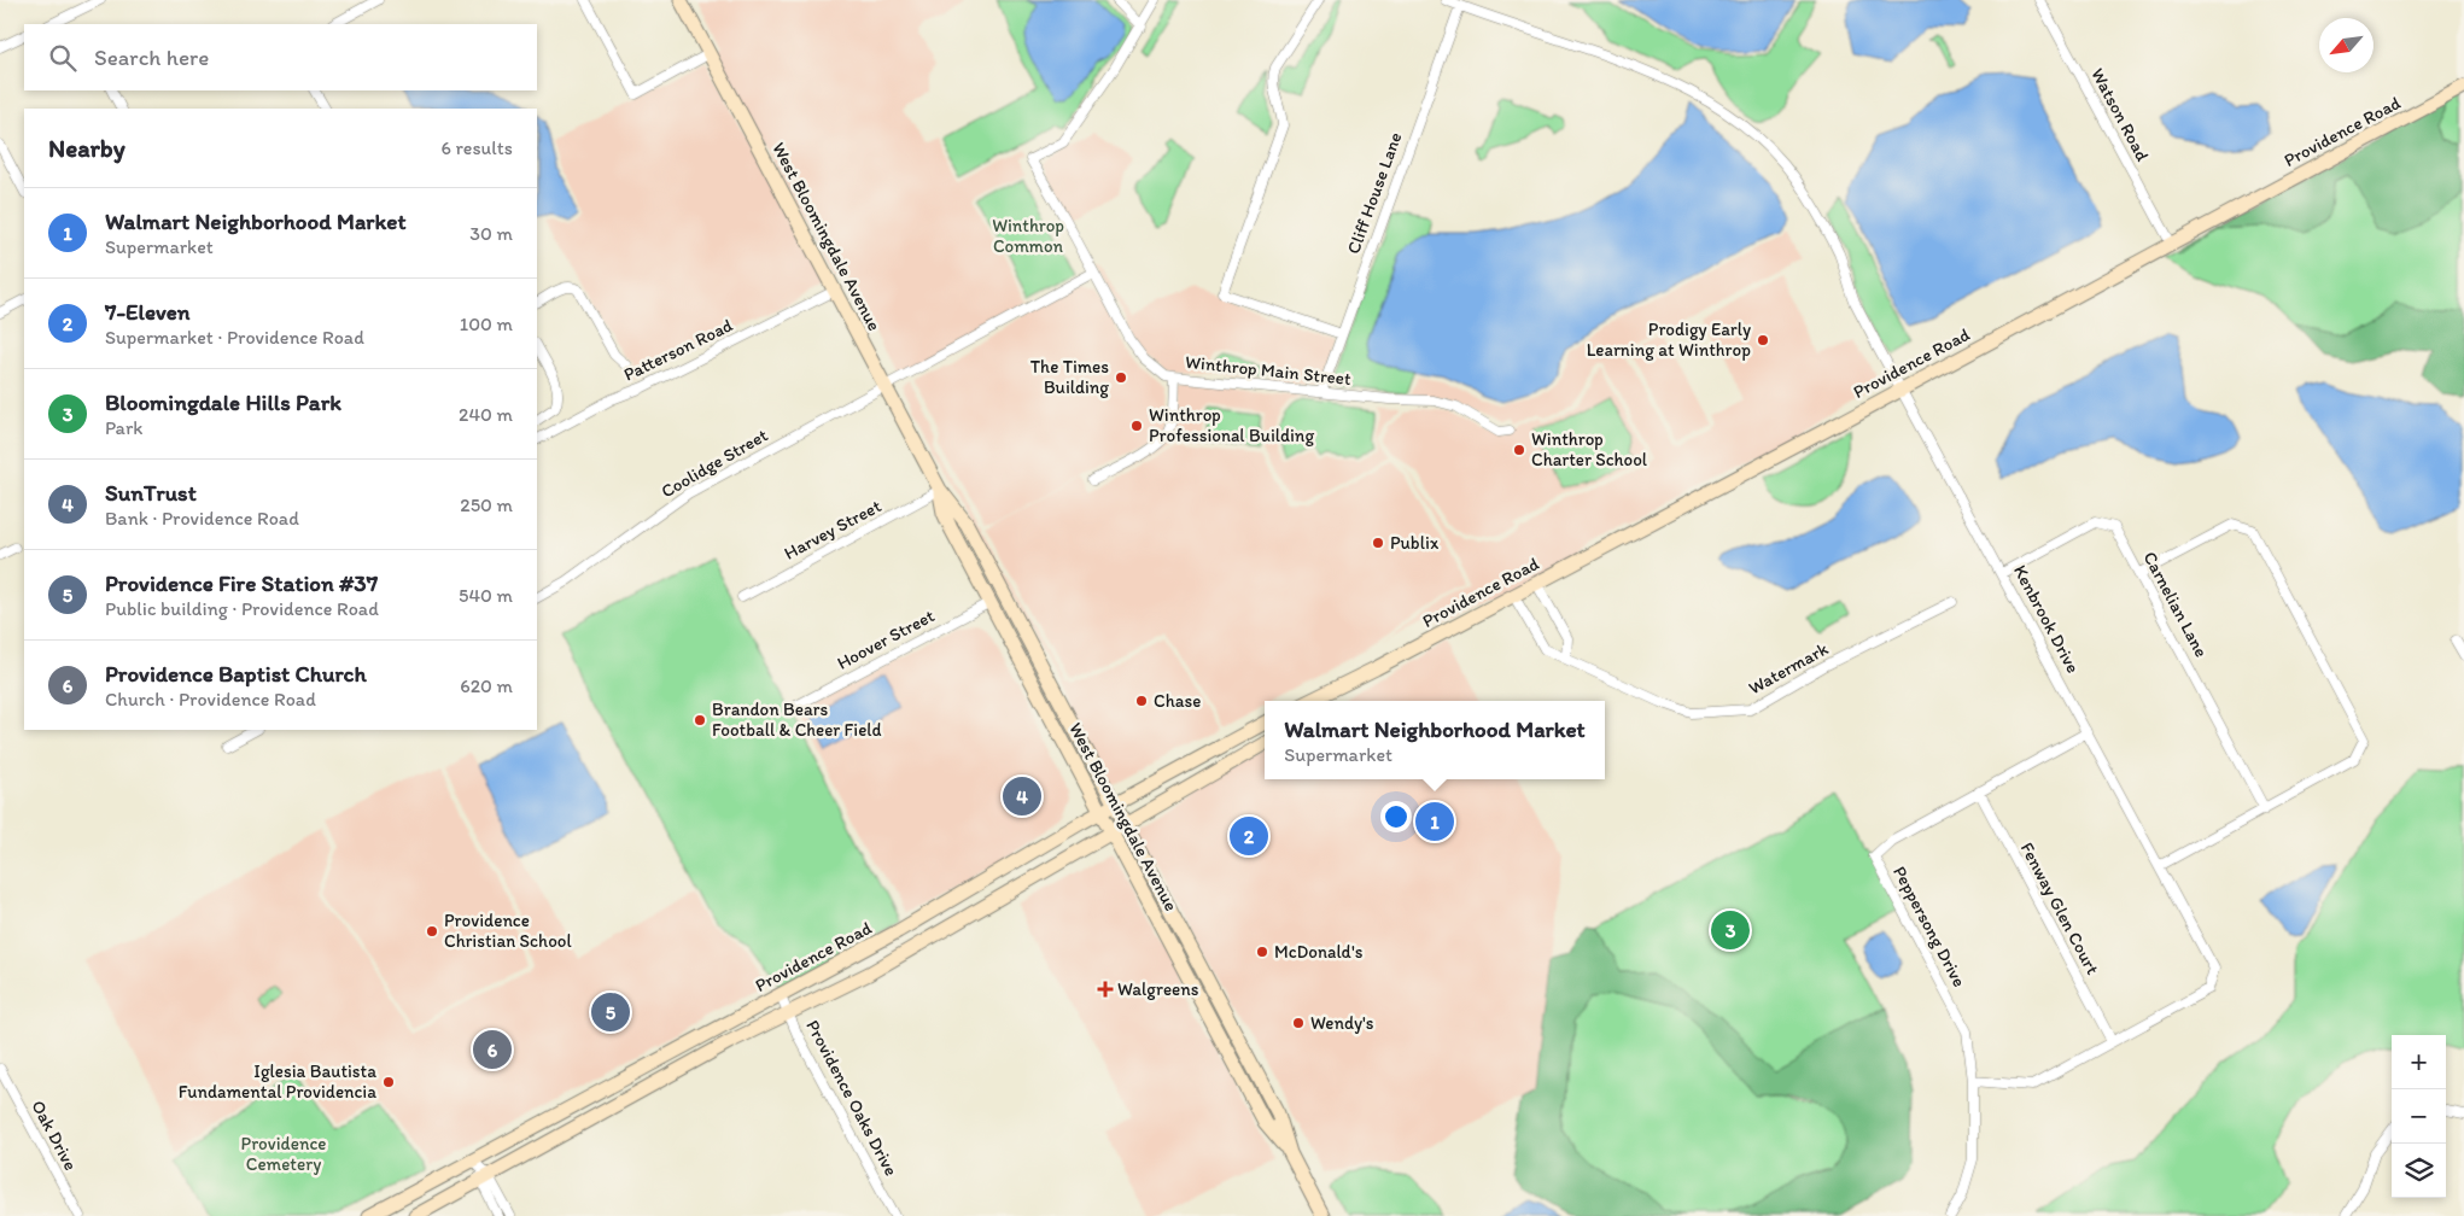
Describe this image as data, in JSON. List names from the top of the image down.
{
  "streets": {
    "main road": ["Providence Road", "West Bloomingdale Avenue"],
    "street": [
      "Watson Road",
      "Cliff House Lane",
      "Patterson Road",
      "Winthrop Main Street",
      "Coolidge Street",
      "Harvey Street",
      "Carnelian Lane",
      "Kenbrook Drive",
      "Hoover Street",
      "Watermark",
      "Fenway Glen Court",
      "Peppersong Drive",
      "Providence Oaks Drive",
      "Oak Drive"
    ]
  },
  "crossings": [
    ["Watson Road", "Providence Road"],
    ["Providence Road", "West Bloomingdale Avenue"],
    ["Providence Road", "Kenbrook Drive"],
    ["Providence Road", "Watermark"],
    ["Providence Road", "Providence Oaks Drive"],
    ["Cliff House Lane", "Winthrop Main Street"],
    ["Cliff House Lane", "Kenbrook Drive"],
    ["West Bloomingdale Avenue", "Patterson Road"],
    ["West Bloomingdale Avenue", "Coolidge Street"],
    ["West Bloomingdale Avenue", "Harvey Street"],
    ["West Bloomingdale Avenue", "Hoover Street"],
    ["Winthrop Main Street", "Coolidge Street"],
    ["Carnelian Lane", "Kenbrook Drive"],
    ["Kenbrook Drive", "Fenway Glen Court"],
    ["Kenbrook Drive", "Peppersong Drive"],
    ["Fenway Glen Court", "Peppersong Drive"]
  ],
  "parks": ["Winthrop Common", "Providence Cemetery"],
  "places": {
    "other": [
      "Prodigy Early Learning at Winthrop",
      "The Times Building",
      "Winthrop Professional Building",
      "Winthrop Charter School",
      "Publix",
      "Chase",
      "Brandon Bears Football & Cheer Field",
      "Providence Christian School",
      "McDonald's",
      "Wendy's",
      "Iglesia Bautista Fundamental Providencia"
    ],
    "health": ["Walgreens"]
  },
  "north": "bottom left",
  "page": {
    "search": "Search here",
    "heading": ["Nearby", "6 results"],
    "list": [
      {
        "mark": "1",
        "name": "Walmart Neighborhood Market",
        "note": "Supermarket",
        "value": "30 m"
      },
      {
        "mark": "2",
        "name": "7-Eleven",
        "note": "Supermarket · Providence Road",
        "value": "100 m"
      },
      {
        "mark": "3",
        "name": "Bloomingdale Hills Park",
        "note": "Park",
        "value": "240 m"
      },
      {
        "mark": "4",
        "name": "SunTrust",
        "note": "Bank · Providence Road",
        "value": "250 m"
      },
      {
        "mark": "5",
        "name": "Providence Fire Station #37",
        "note": "Public building · Providence Road",
        "value": "540 m"
      },
      {
        "mark": "6",
        "name": "Providence Baptist Church",
        "note": "Church · Providence Road",
        "value": "620 m"
      }
    ],
    "popup": ["Walmart Neighborhood Market", "Supermarket"],
    "pins": [
      "4",
      "1",
      "2",
      "3",
      "5",
      "6"
    ],
    "map_buttons": ["+", "−"]
  }
}
